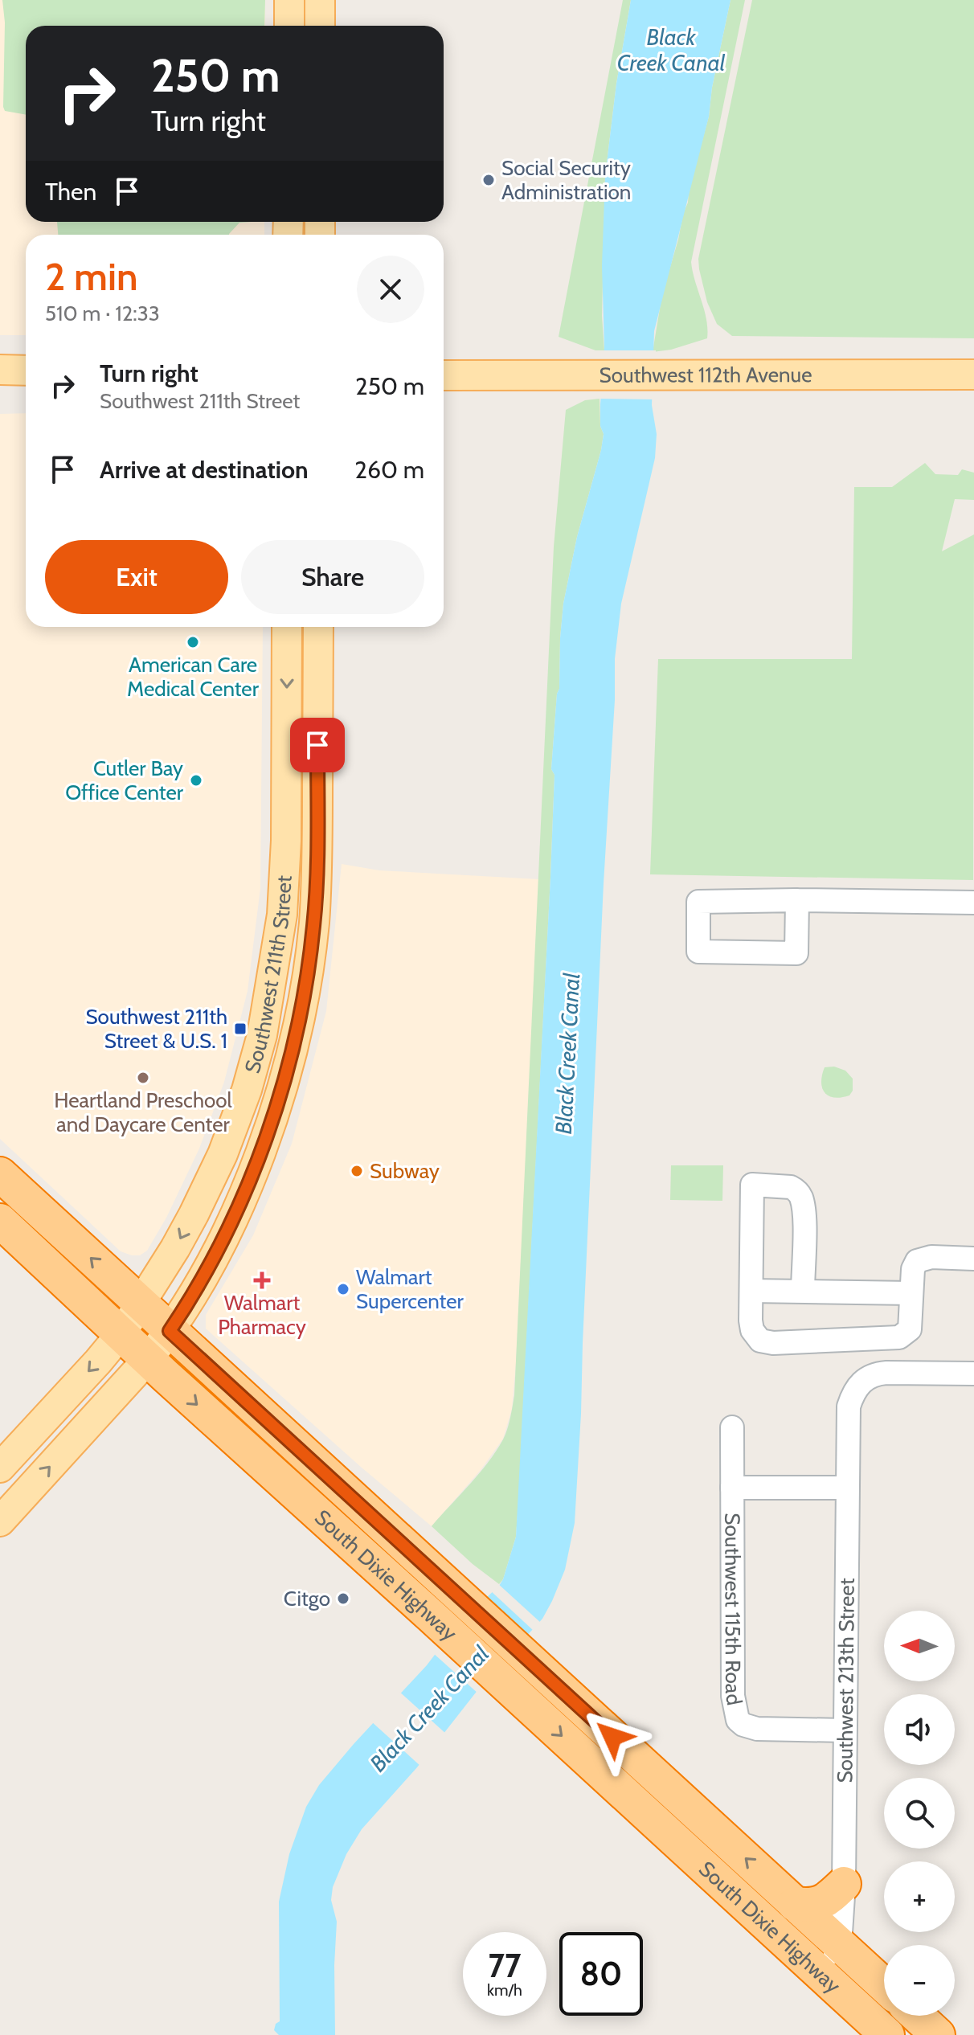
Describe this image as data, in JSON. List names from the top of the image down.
{
  "streets": {
    "highway": ["South Dixie Highway"],
    "main road": ["Southwest 112th Avenue", "Southwest 211th Street"],
    "street": ["Southwest 115th Road", "Southwest 213th Street"]
  },
  "crossings": [
    ["Southwest 211th Street", "South Dixie Highway"],
    ["South Dixie Highway", "Southwest 213th Street"],
    ["Southwest 115th Road", "Southwest 213th Street"]
  ],
  "water": ["Black Creek Canal"],
  "places": {
    "other": [
      "Social Security Administration",
      "American Care Medical Center",
      "Cutler Bay Office Center",
      "Heartland Preschool and Daycare Center",
      "Subway",
      "Walmart Supercenter",
      "Citgo"
    ],
    "transit": ["Southwest 211th Street & U.S. 1"],
    "health": ["Walmart Pharmacy"]
  },
  "north": "left",
  "page": {
    "turn": ["250 m", "Turn right"],
    "then": "Then",
    "heading": ["2 min", "510 m · 12:33"],
    "list": [
      {
        "name": "Turn right",
        "note": "Southwest 211th Street",
        "value": "250 m"
      },
      {
        "name": "Arrive at destination",
        "value": "260 m"
      }
    ],
    "buttons": ["Exit", "Share"],
    "map_buttons": ["+", "−"],
    "speed": "77 km/h",
    "limit": "80"
  }
}
